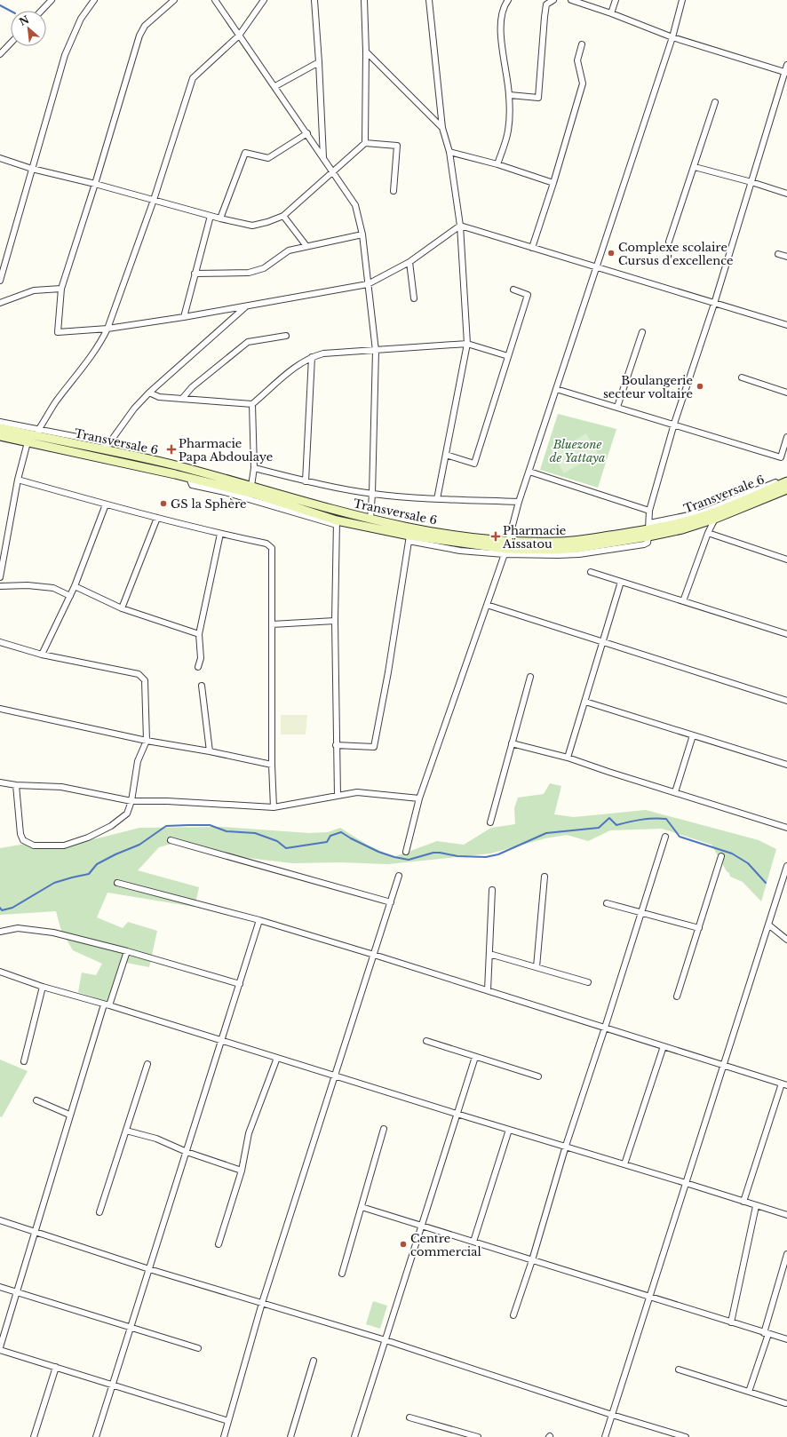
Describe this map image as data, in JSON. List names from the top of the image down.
{
  "streets": {
    "main road": ["Transversale 6"]
  },
  "parks": ["Bluezone de Yattaya"],
  "places": {
    "other": [
      "Complexe scolaire Cursus d'excellence",
      "Boulangerie secteur voltaire",
      "GS la Sphère",
      "Centre commercial"
    ],
    "health": ["Pharmacie Papa Abdoulaye", "Pharmacie Aïssatou"]
  },
  "north": "top left"
}
